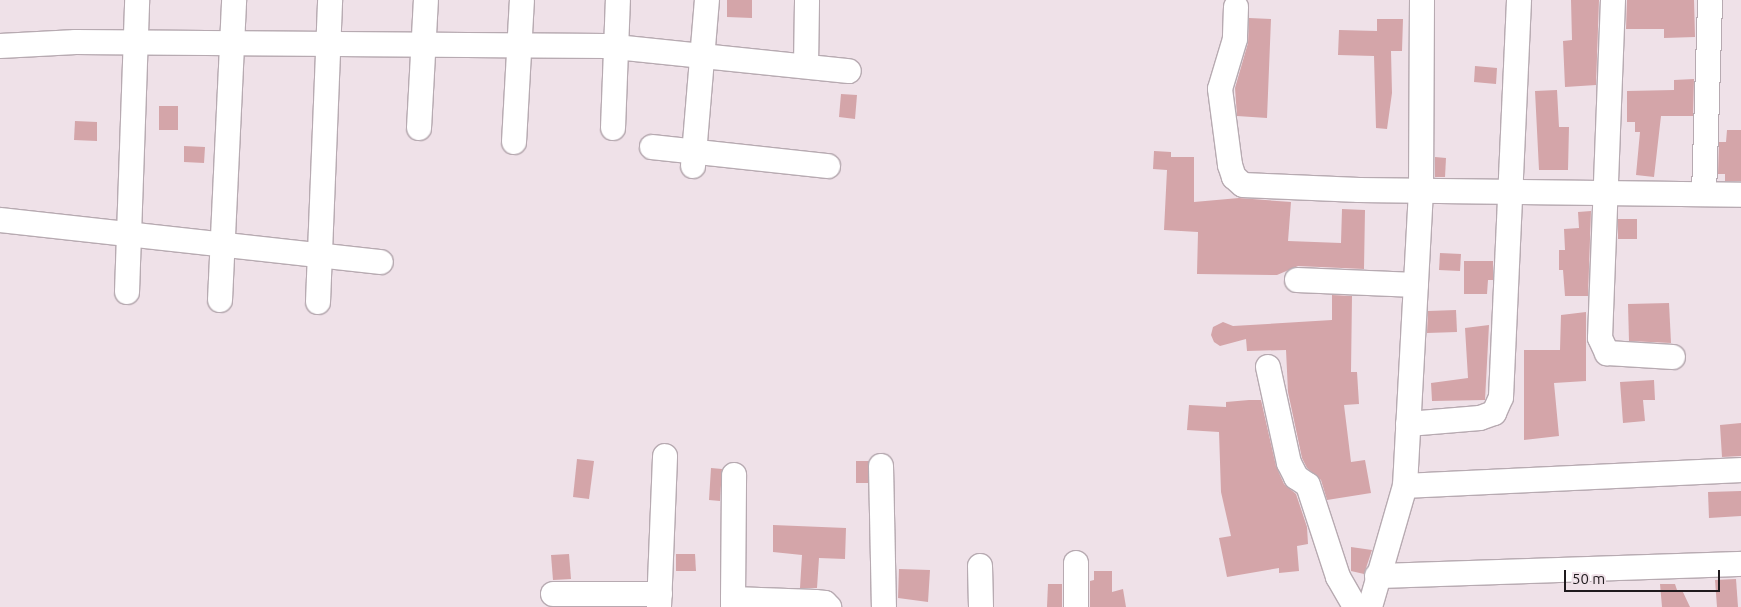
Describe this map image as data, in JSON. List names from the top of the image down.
{
  "scale_bar": "50 m"
}
